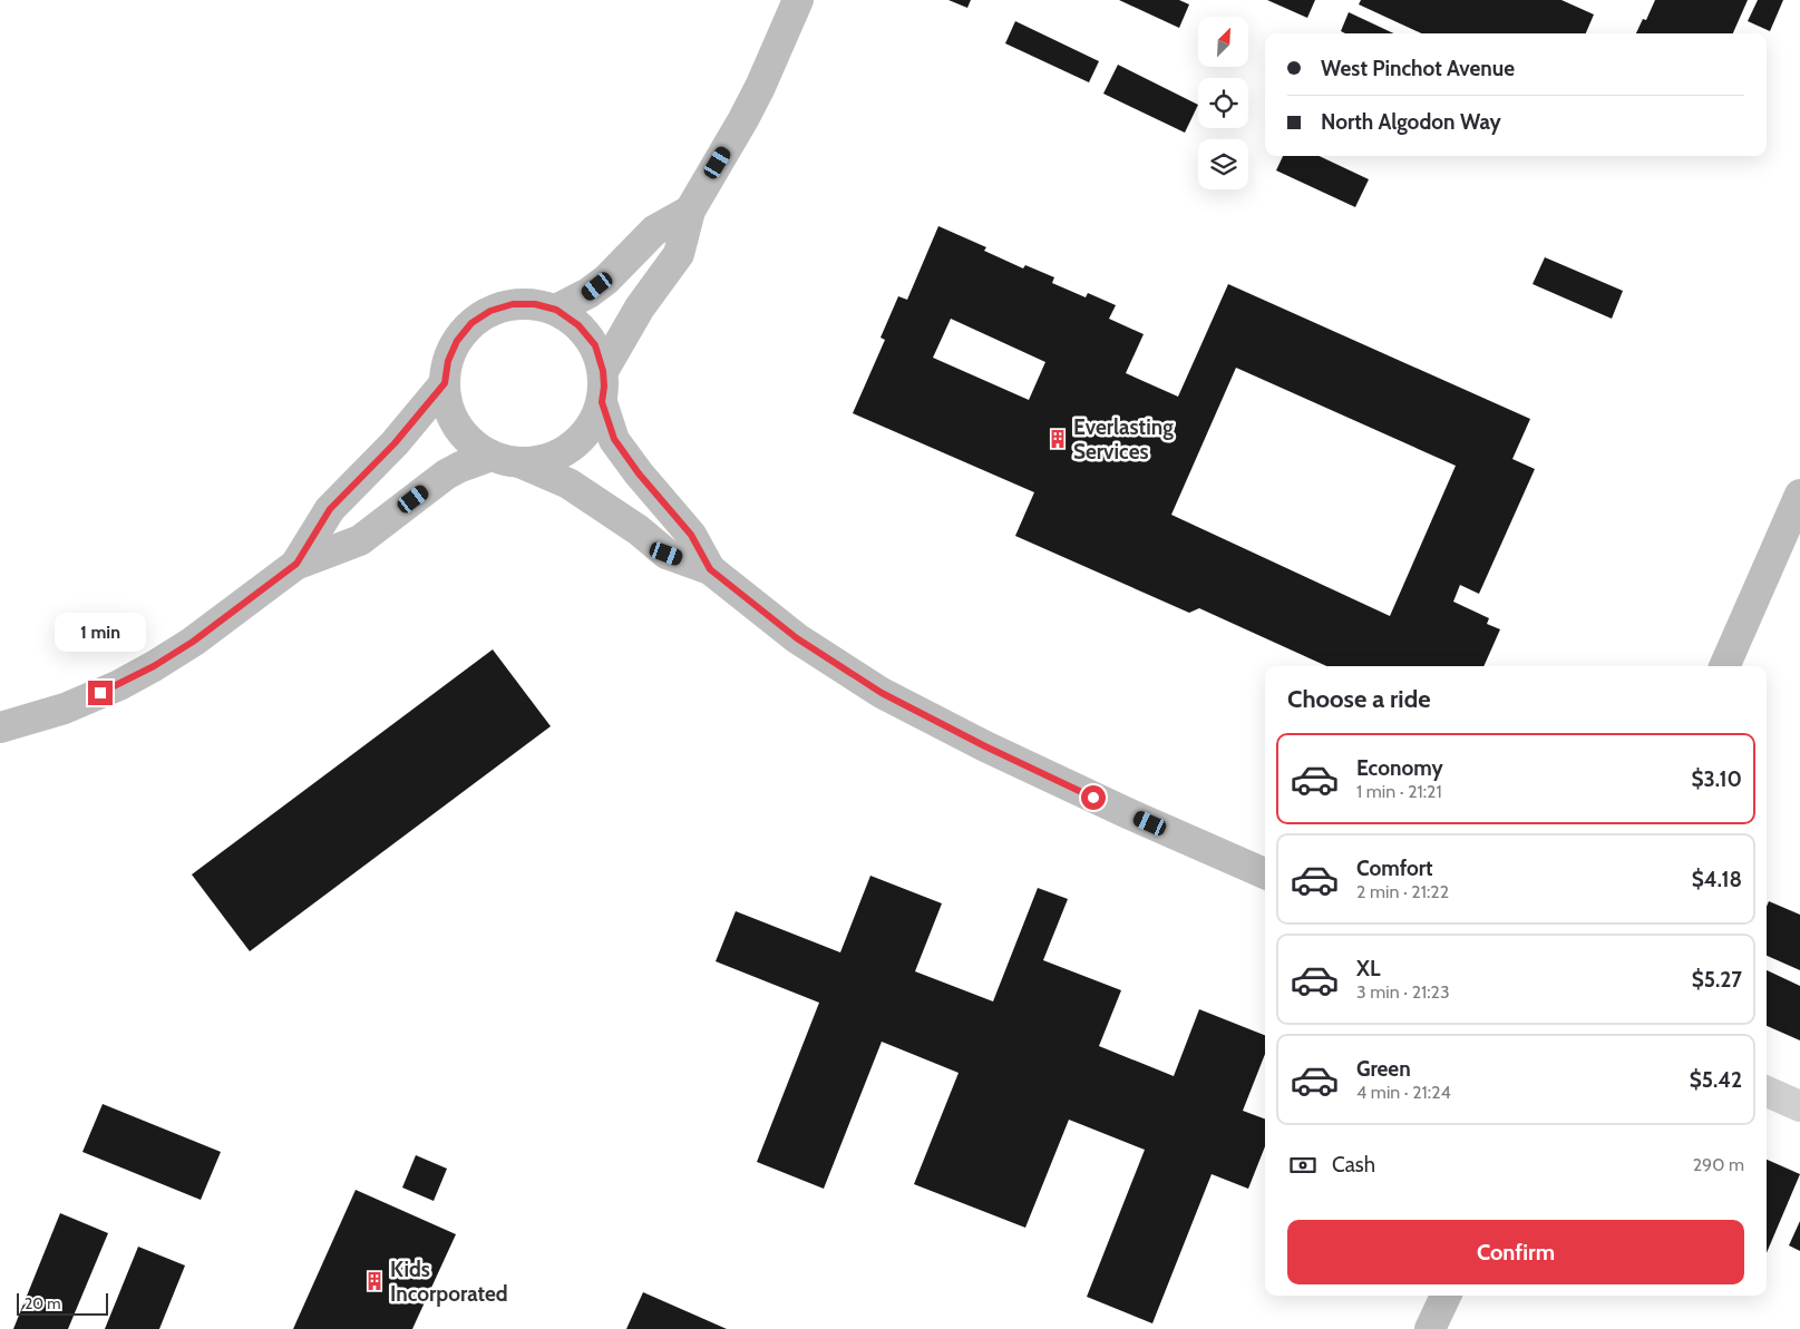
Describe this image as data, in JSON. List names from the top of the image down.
{
  "places": {
    "building": ["Everlasting Services", "Kids Incorporated"]
  },
  "scale_bar": "20 m",
  "north": "top right",
  "page": {
    "banner": ["West Pinchot Avenue", "North Algodon Way"],
    "bubble": "1 min",
    "heading": "Choose a ride",
    "list": [
      {
        "name": "Economy",
        "note": "1 min · 21:21",
        "value": "$3.10"
      },
      {
        "name": "Comfort",
        "note": "2 min · 21:22",
        "value": "$4.18"
      },
      {
        "name": "XL",
        "note": "3 min · 21:23",
        "value": "$5.27"
      },
      {
        "name": "Green",
        "note": "4 min · 21:24",
        "value": "$5.42"
      }
    ],
    "pay": ["Cash", "290 m"],
    "buttons": "Confirm",
    "scale": "20 m"
  }
}
